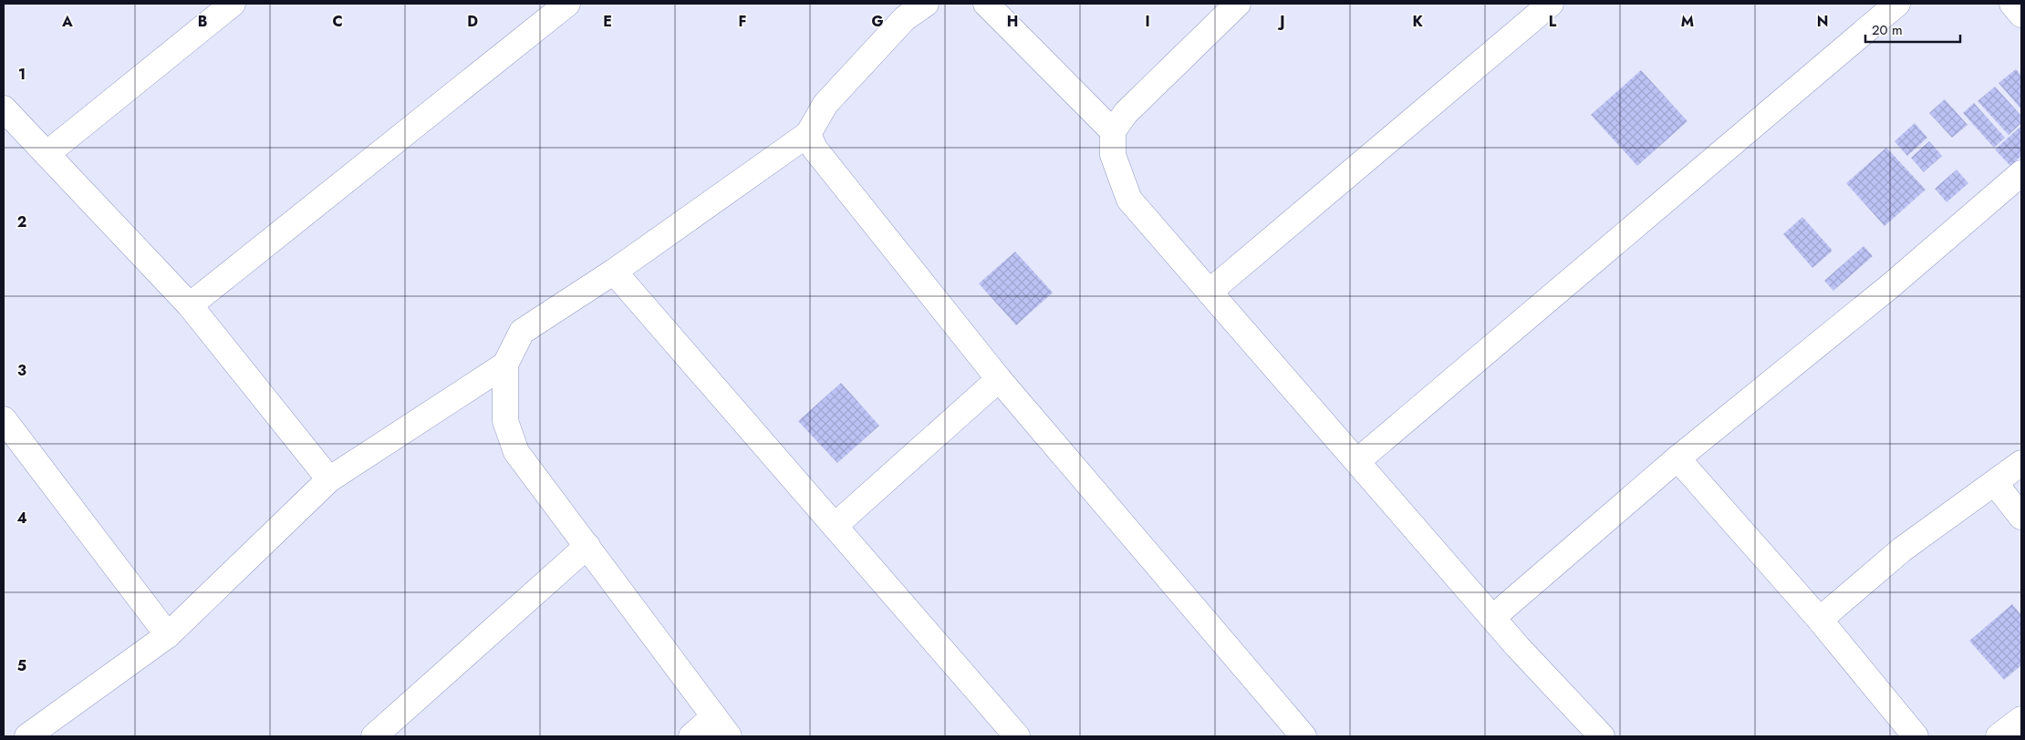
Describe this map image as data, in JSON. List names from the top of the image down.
{
  "scale_bar": "20 m",
  "grid": {
    "columns": [
      "A",
      "B",
      "C",
      "D",
      "E",
      "F",
      "G",
      "H",
      "I",
      "J",
      "K",
      "L",
      "M",
      "N"
    ],
    "rows": [
      "1",
      "2",
      "3",
      "4",
      "5"
    ]
  }
}
